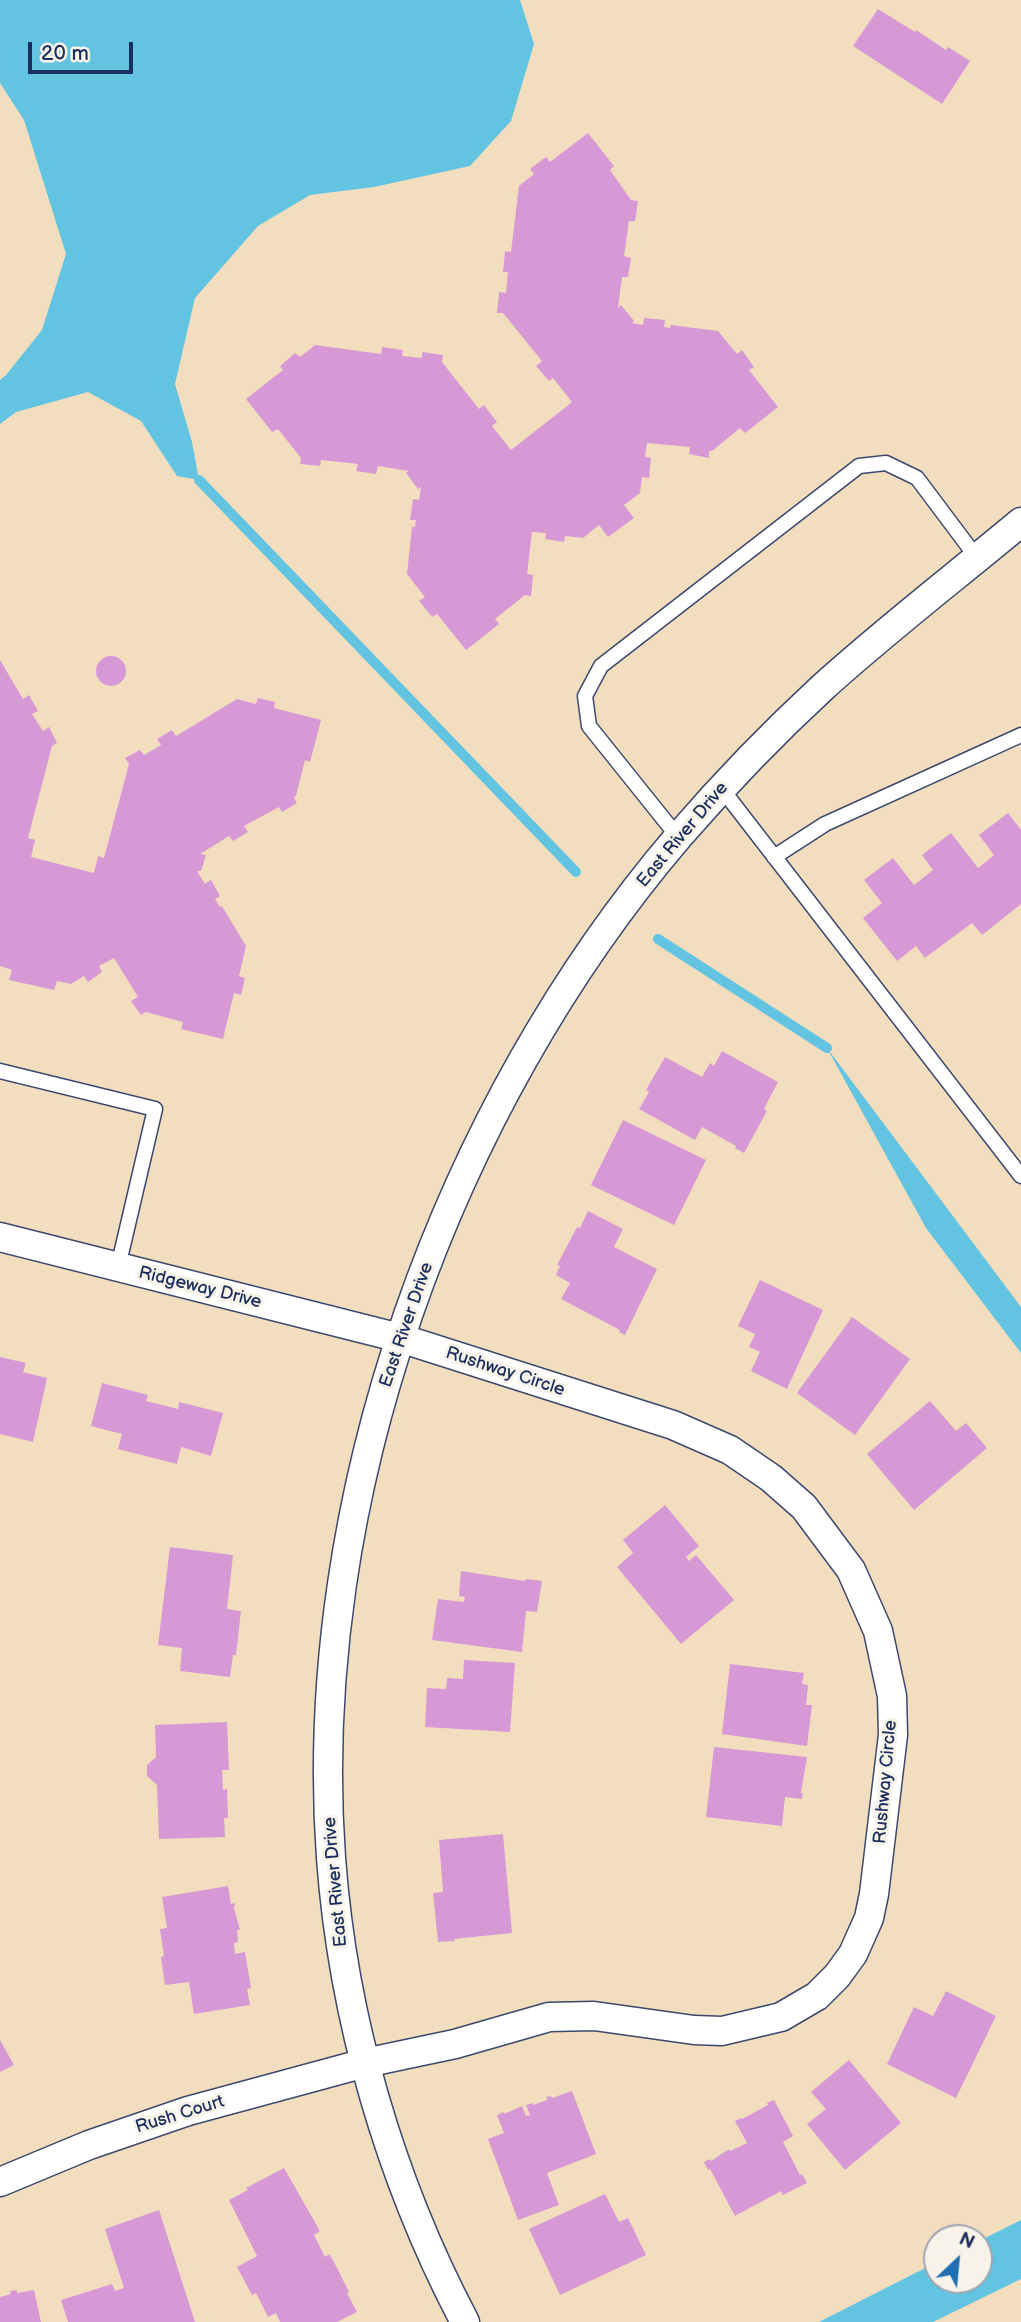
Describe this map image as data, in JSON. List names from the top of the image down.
{
  "streets": {
    "street": [
      "East River Drive",
      "Ridgeway Drive",
      "Rushway Circle",
      "Rush Court"
    ]
  },
  "crossings": [
    ["East River Drive", "Ridgeway Drive"],
    ["East River Drive", "Rushway Circle"],
    ["East River Drive", "Rush Court"],
    ["Ridgeway Drive", "Rushway Circle"],
    ["Rushway Circle", "Rush Court"]
  ],
  "scale_bar": "20 m",
  "north": "top right"
}
